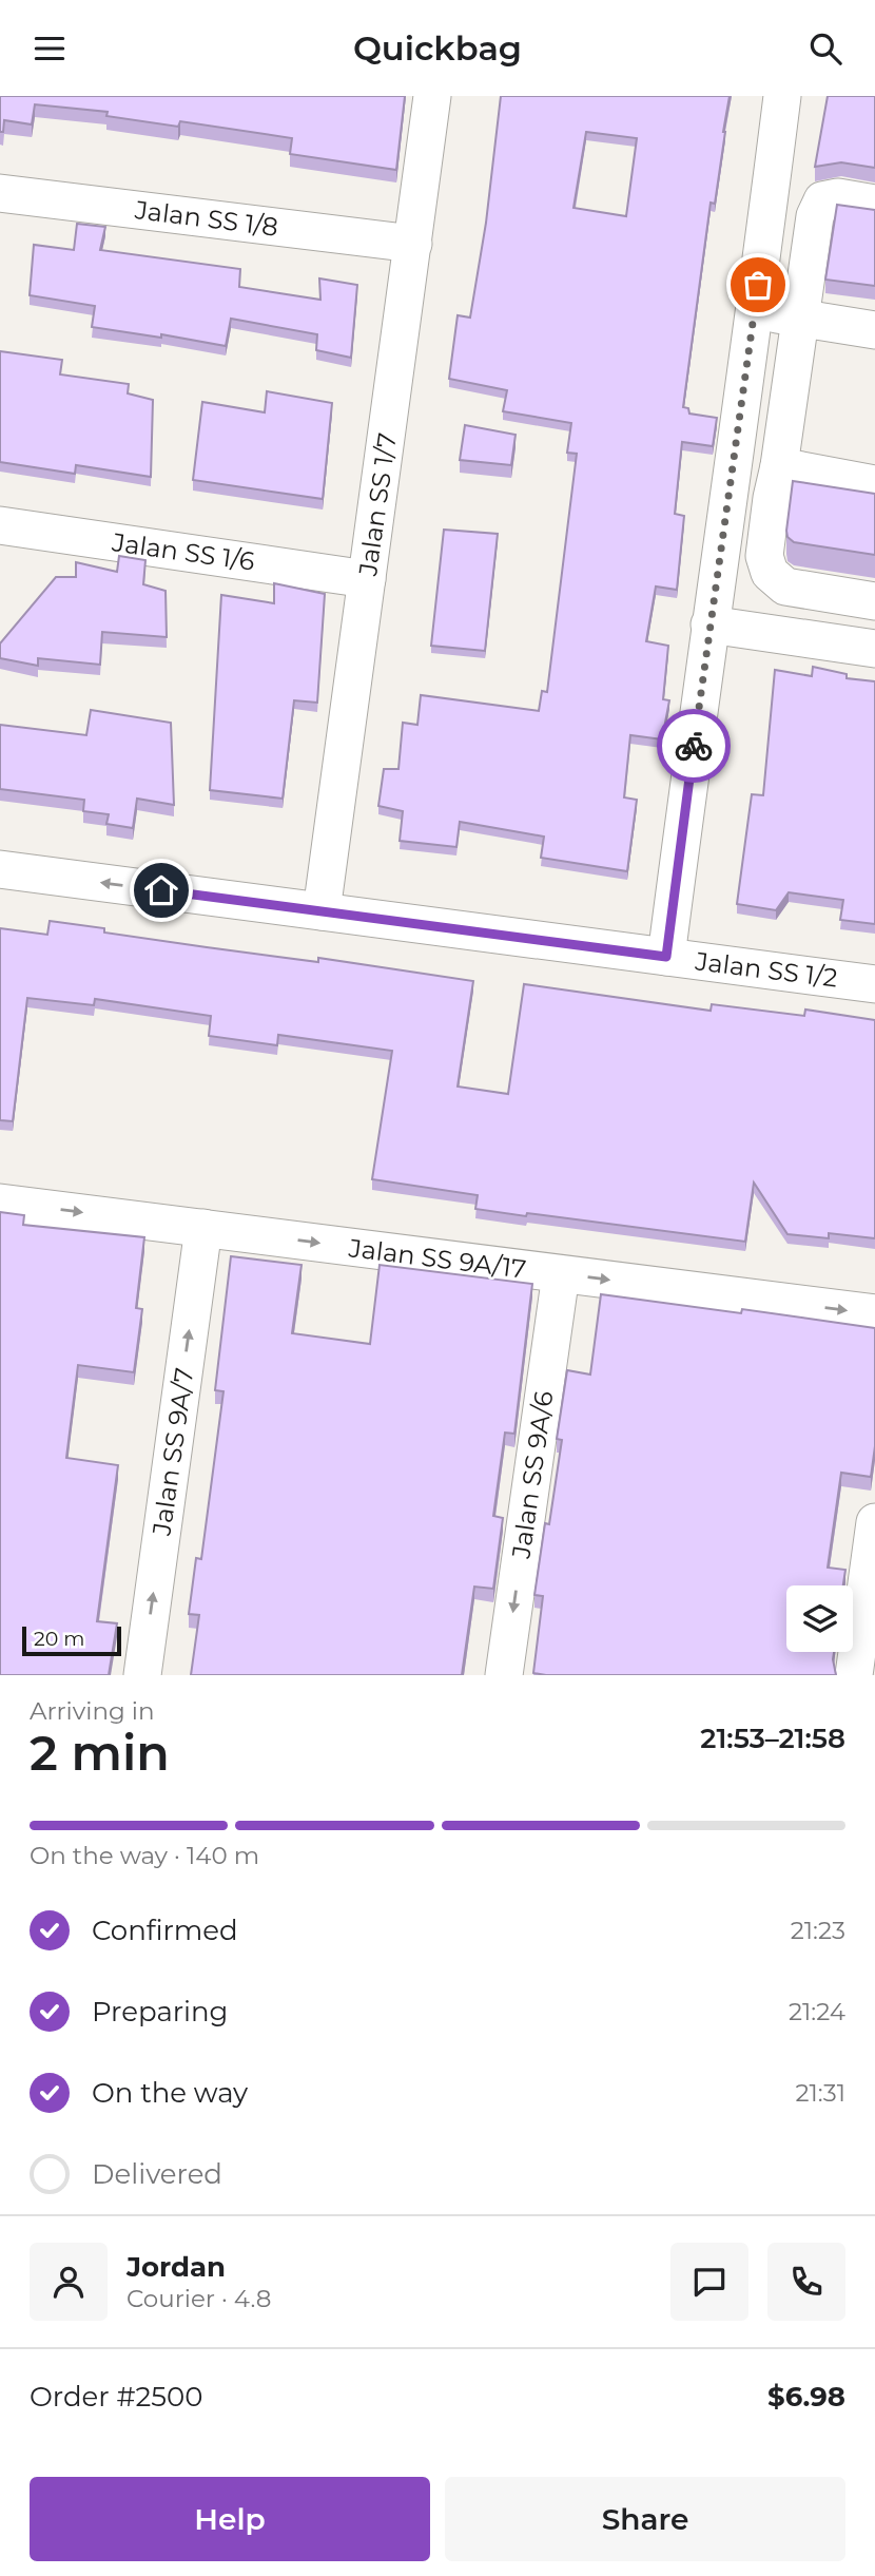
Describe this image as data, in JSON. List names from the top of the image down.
{
  "streets": {
    "street": [
      "Jalan SS 1/8",
      "Jalan SS 1/7",
      "Jalan SS 1/6",
      "Jalan SS 1/2",
      "Jalan SS 9A/17",
      "Jalan SS 9A/7",
      "Jalan SS 9A/6"
    ]
  },
  "crossings": [
    ["Jalan SS 1/8", "Jalan SS 1/7"],
    ["Jalan SS 1/7", "Jalan SS 1/6"],
    ["Jalan SS 1/7", "Jalan SS 1/2"],
    ["Jalan SS 9A/17", "Jalan SS 9A/7"],
    ["Jalan SS 9A/17", "Jalan SS 9A/6"]
  ],
  "one_way": [
    "Jalan SS 1/2",
    "Jalan SS 9A/17",
    "Jalan SS 9A/7",
    "Jalan SS 9A/6"
  ],
  "scale_bar": "20 m",
  "page": {
    "header": "Quickbag",
    "scale": "20 m",
    "heading": ["2 min", "Arriving in", "21:53–21:58"],
    "panel": [
      "Jordan",
      "Courier · 4.8",
      "Order #2500",
      "$6.98"
    ],
    "bar": "On the way · 140 m",
    "list": [
      ["Confirmed", "21:23"],
      ["Preparing", "21:24"],
      ["On the way", "21:31"],
      "Delivered"
    ],
    "buttons": ["Help", "Share"]
  }
}
